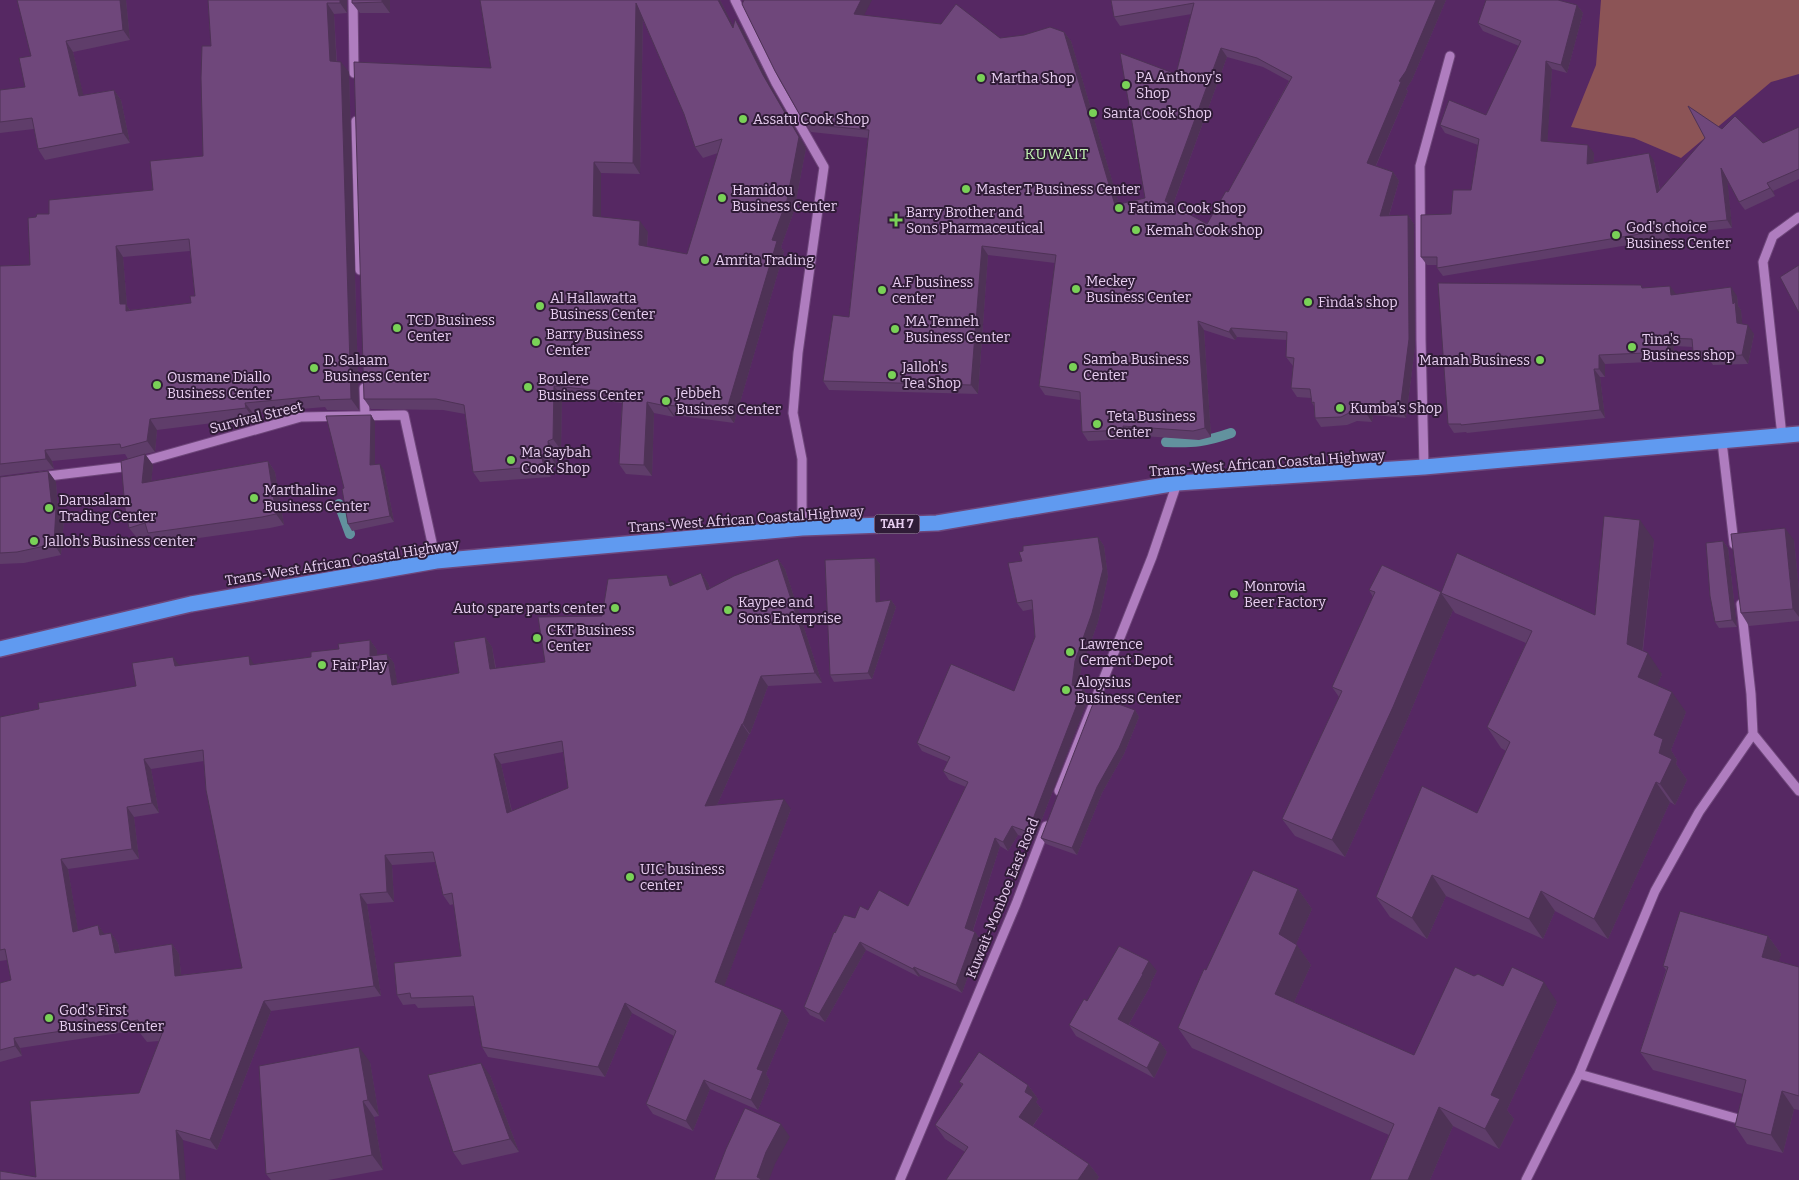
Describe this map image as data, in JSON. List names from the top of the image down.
{
  "streets": {
    "highway": ["Trans-West African Coastal Highway", "TAH 7"],
    "street": ["Survival Street", "Kuwait-Monboe East Road"]
  },
  "crossings": [
    ["Survival Street", "Trans-West African Coastal Highway"]
  ],
  "districts": ["KUWAIT"],
  "places": {
    "other": [
      "Martha Shop",
      "PA Anthony's Shop",
      "Santa Cook Shop",
      "Assatu Cook Shop",
      "Master T Business Center",
      "Hamidou Business Center",
      "Fatima Cook Shop",
      "Kemah Cook shop",
      "God's choice Business Center",
      "Amrita Trading",
      "Meckey Business Center",
      "A.F business center",
      "Finda's shop",
      "Al Hallawatta Business Center",
      "TCD Business Center",
      "MA Tenneh Business Center",
      "Barry Business Center",
      "Tina's Business shop",
      "Mamah Business",
      "Samba Business Center",
      "D. Salaam Business Center",
      "Jalloh's Tea Shop",
      "Ousmane Diallo Business Center",
      "Boulere Business Center",
      "Jebbeh Business Center",
      "Kumba's Shop",
      "Teta Business Center",
      "Ma Saybah Cook Shop",
      "Marthaline Business Center",
      "Darusalam Trading Center",
      "Jalloh's Business center",
      "Monrovia Beer Factory",
      "Auto spare parts center",
      "Kaypee and Sons Enterprise",
      "CKT Business Center",
      "Lawrence Cement Depot",
      "Fair Play",
      "Aloysius Business Center",
      "UIC business center",
      "God's First Business Center"
    ],
    "health": ["Barry Brother and Sons Pharmaceutical"]
  }
}
